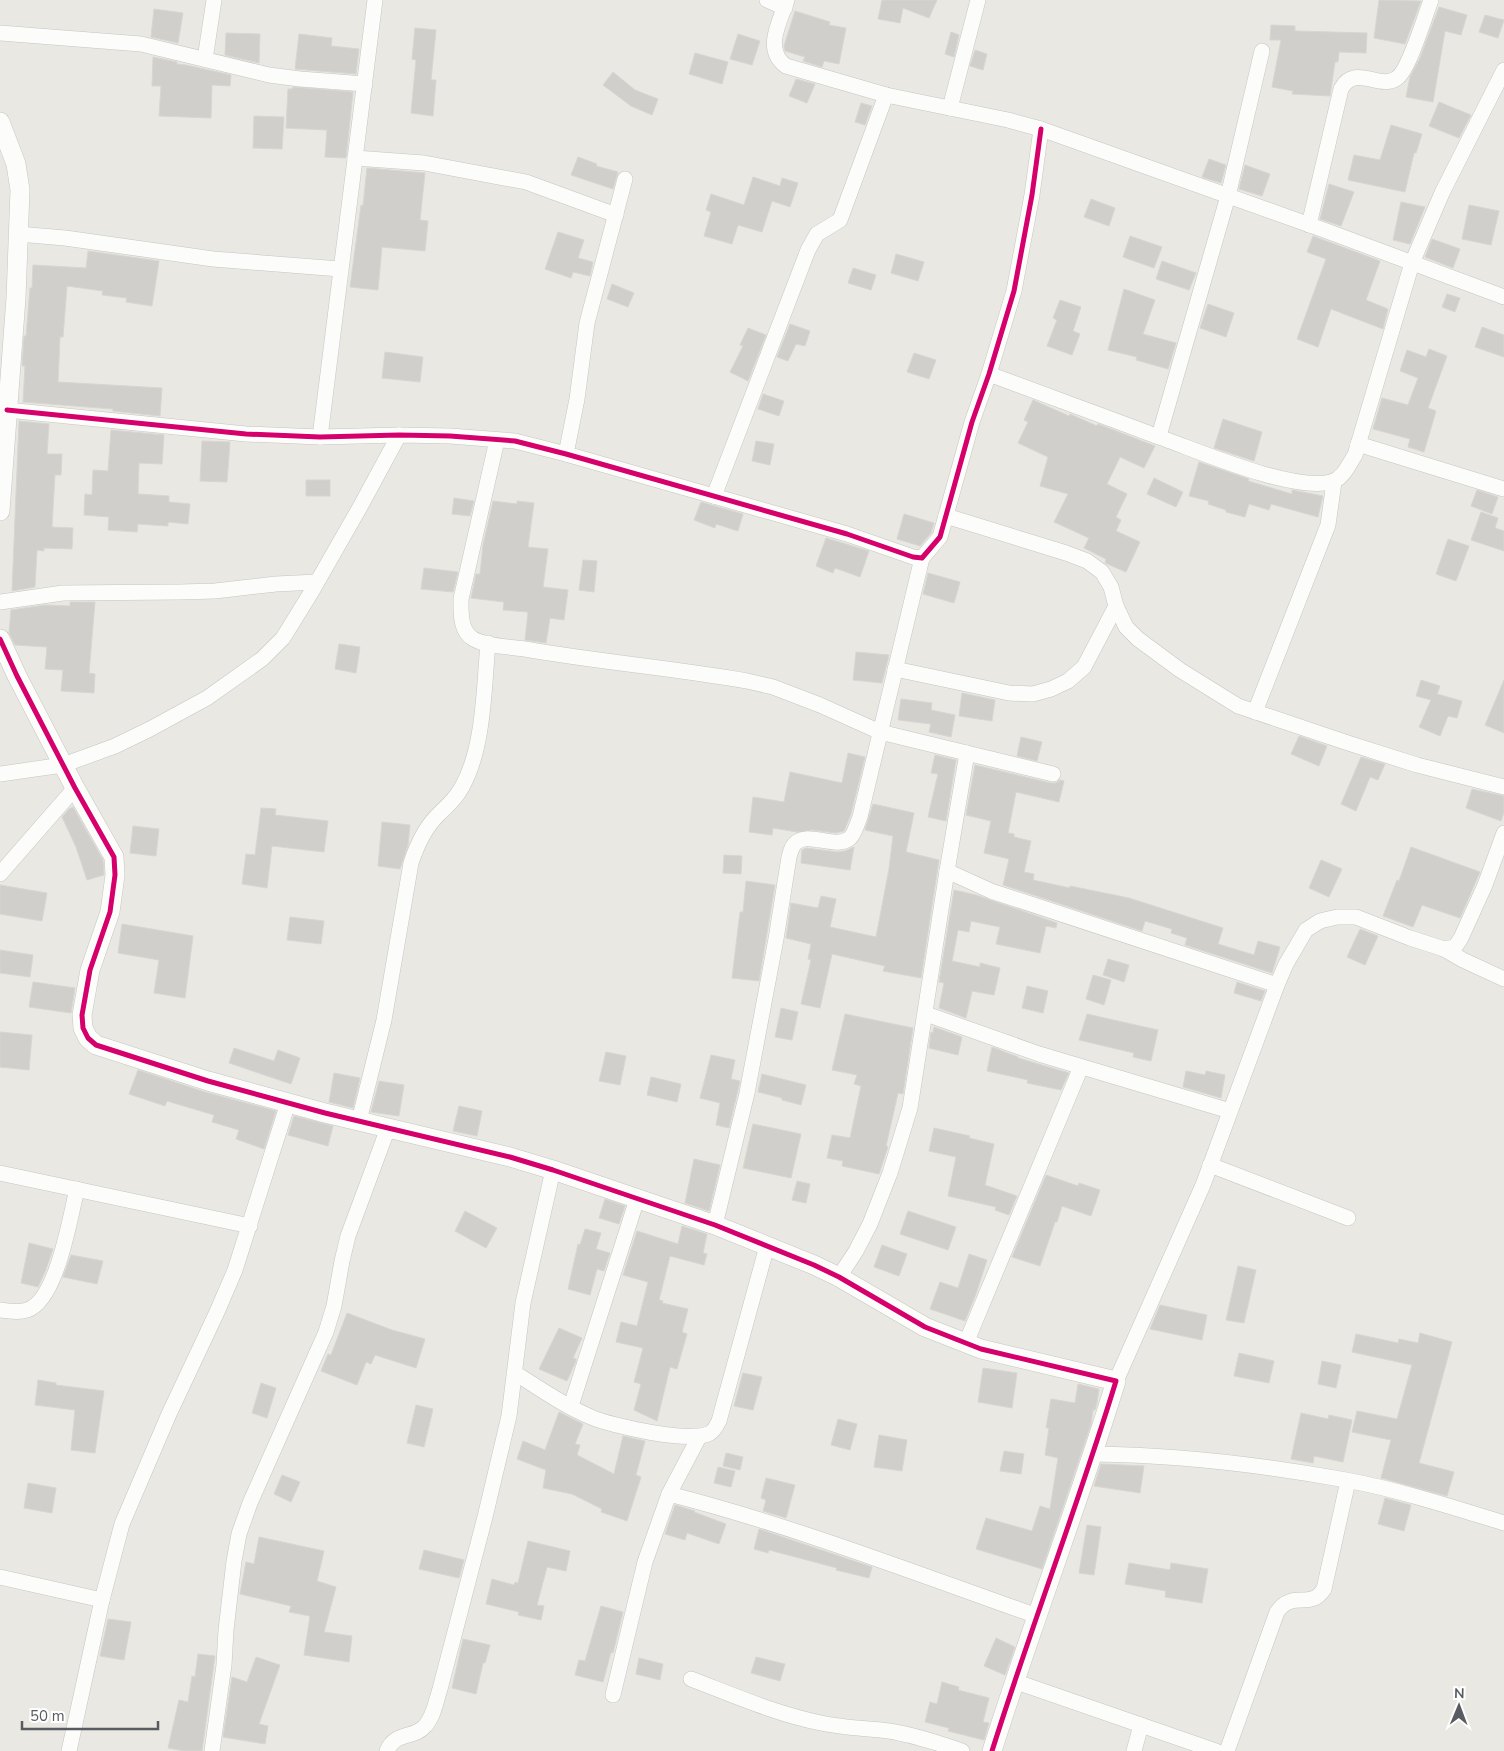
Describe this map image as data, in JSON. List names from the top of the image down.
{
  "scale_bar": "50 m",
  "north": "top"
}
